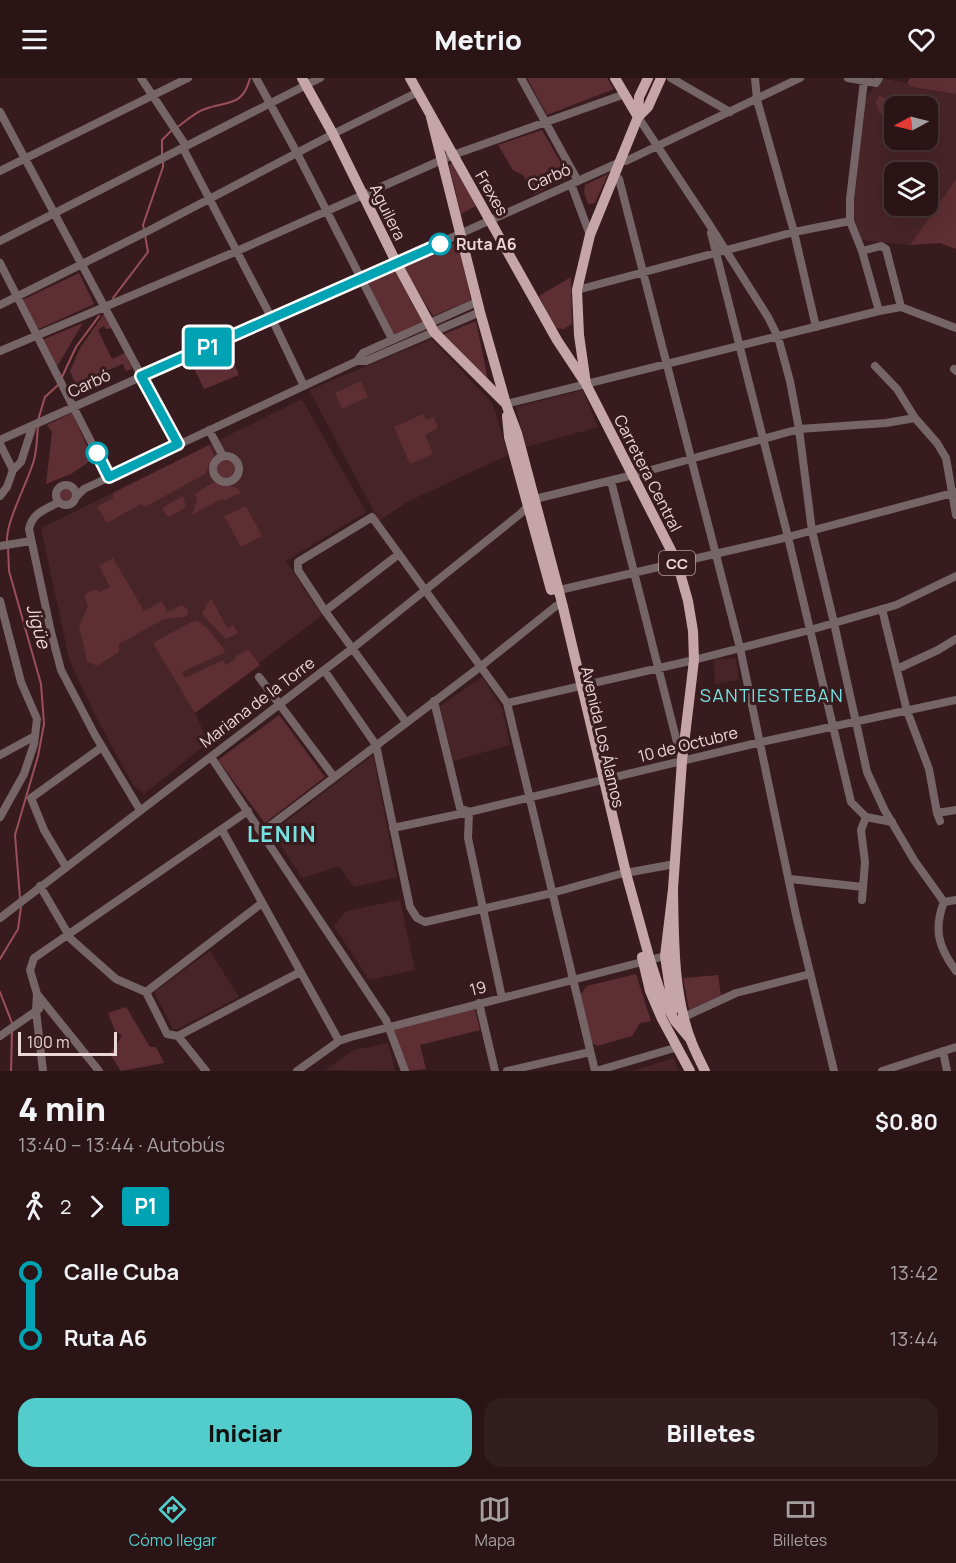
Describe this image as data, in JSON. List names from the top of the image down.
{
  "streets": {
    "main road": [
      "Frexes",
      "Aguilera",
      "Carretera Central",
      "CC",
      "Avenida Los Álamos"
    ],
    "street": [
      "Carbó",
      "Mariana de la Torre",
      "10 de Octubre",
      "19"
    ]
  },
  "crossings": [
    ["Carbó", "Frexes"],
    ["Carbó", "Aguilera"],
    ["Carbó", "Carretera Central"],
    ["Carbó", "Avenida Los Álamos"],
    ["Frexes", "Carretera Central"],
    ["Frexes", "Avenida Los Álamos"],
    ["Aguilera", "Avenida Los Álamos"],
    ["Carretera Central", "Avenida Los Álamos"],
    ["Carretera Central", "10 de Octubre"],
    ["Carretera Central", "19"],
    ["Mariana de la Torre", "Avenida Los Álamos"],
    ["Avenida Los Álamos", "10 de Octubre"],
    ["Avenida Los Álamos", "19"]
  ],
  "districts": ["SANTIESTEBAN", "LENIN"],
  "water": ["Jigüe"],
  "places": ["Ruta A6"],
  "lines": ["bus line P1"],
  "scale_bar": "100 m",
  "north": "left",
  "page": {
    "header": "Metrio",
    "on_map": "P1",
    "scale": "100 m",
    "heading": ["4 min", "13:40 – 13:44 · Autobús", "$0.80"],
    "legs": ["2", "P1"],
    "list": [
      {
        "name": "Calle Cuba",
        "value": "13:42"
      },
      {
        "name": "Ruta A6",
        "value": "13:44"
      }
    ],
    "buttons": ["Iniciar", "Billetes"],
    "tabs": ["Cómo llegar", "Mapa", "Billetes"]
  }
}
